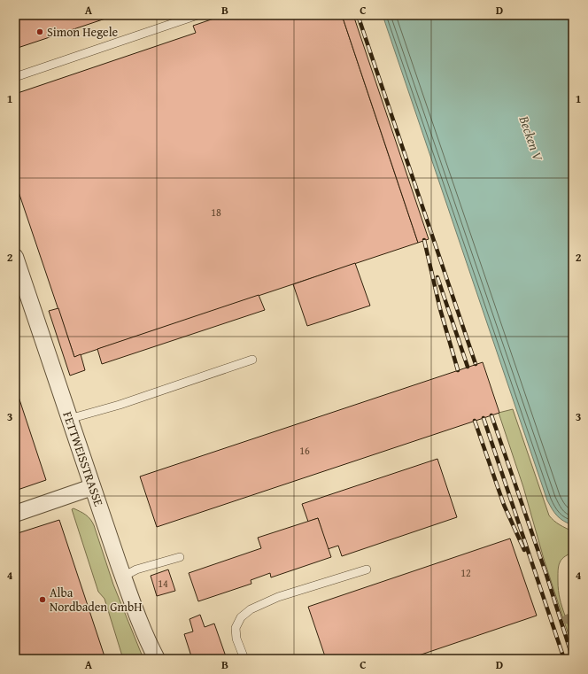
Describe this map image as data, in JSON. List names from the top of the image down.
{
  "streets": {
    "street": ["FETTWEISSTRASSE"]
  },
  "water": ["Becken V"],
  "places": ["Simon Hegele", "Alba Nordbaden GmbH"],
  "house_numbers": [
    "18",
    "16",
    "12",
    "14"
  ],
  "grid": {
    "columns": [
      "A",
      "B",
      "C",
      "D"
    ],
    "rows": [
      "1",
      "2",
      "3",
      "4"
    ]
  }
}
